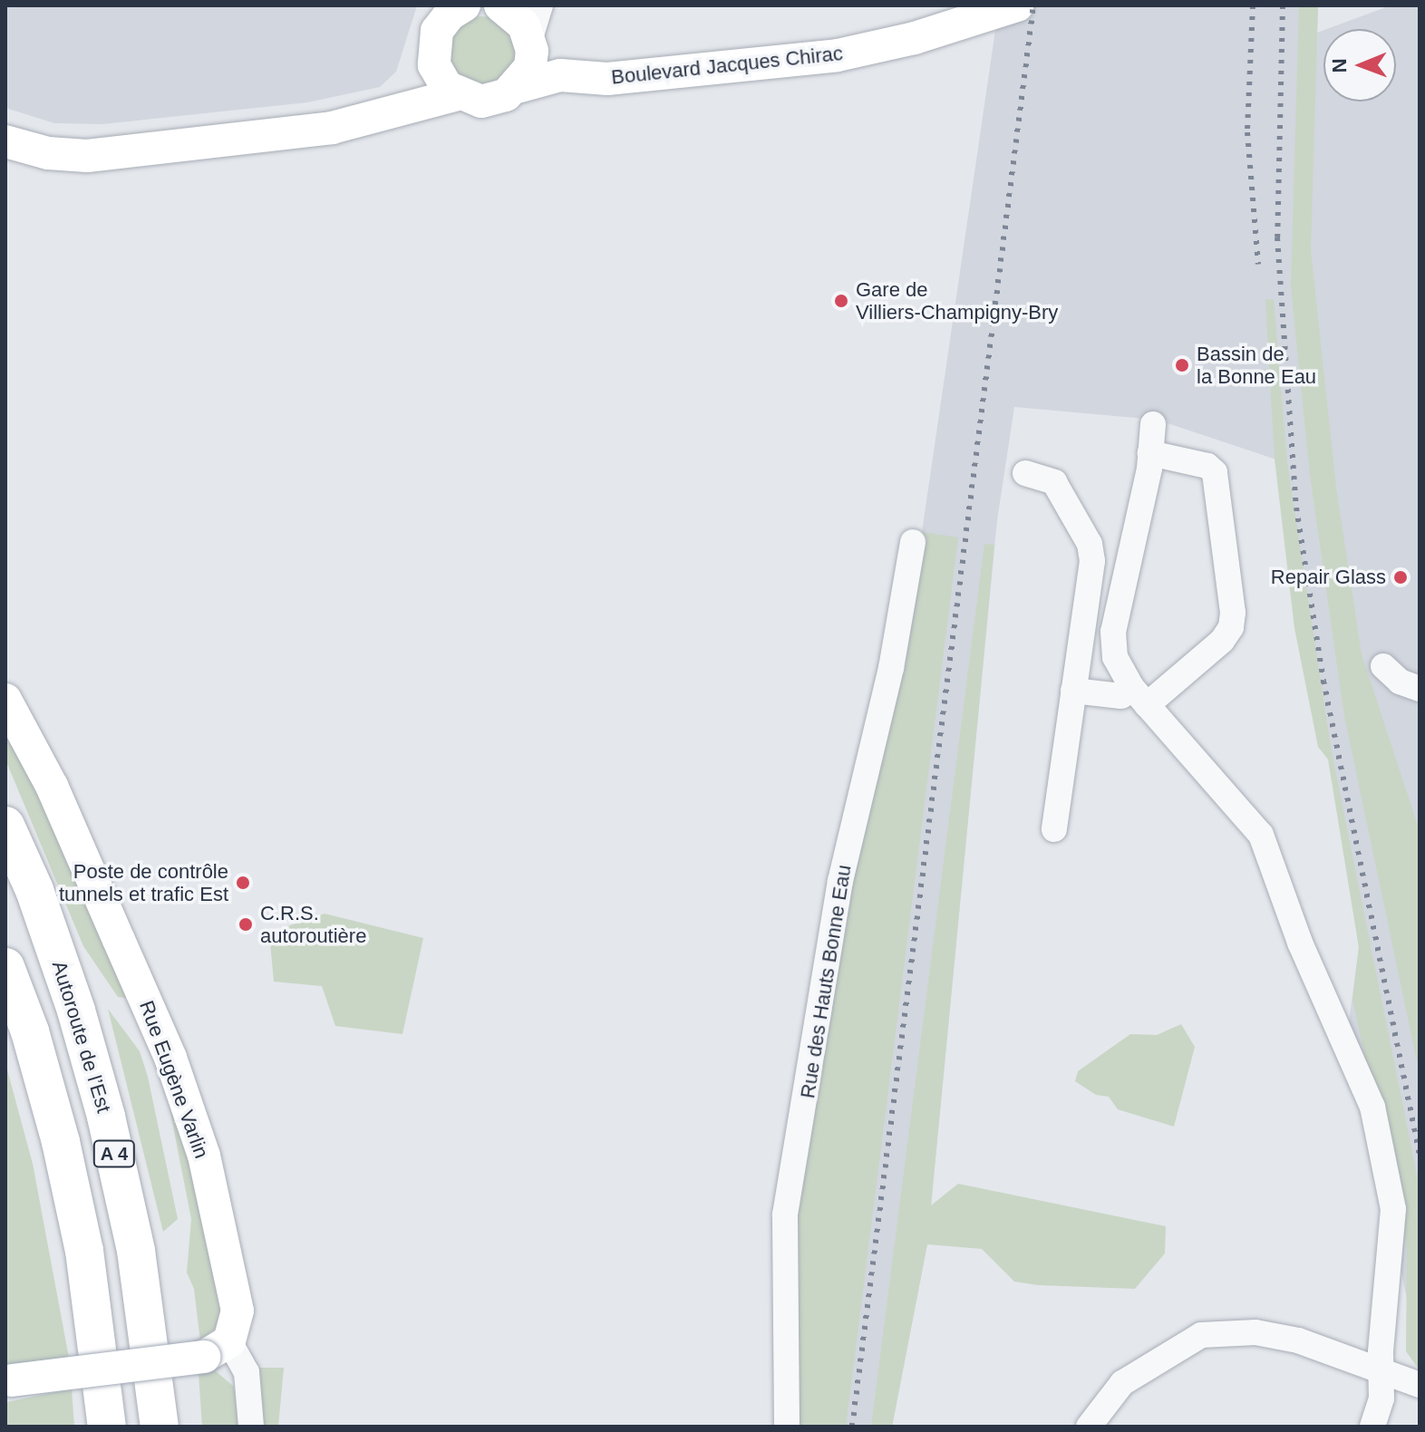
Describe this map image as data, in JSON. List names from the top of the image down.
{
  "streets": {
    "highway": ["Autoroute de l’Est", "A 4"],
    "main road": ["Boulevard Jacques Chirac", "Rue Eugène Varlin"],
    "street": ["Rue des Hauts Bonne Eau"]
  },
  "places": [
    "Gare de Villiers-Champigny-Bry",
    "Bassin de la Bonne Eau",
    "Repair Glass",
    "Poste de contrôle tunnels et trafic Est",
    "C.R.S. autoroutière"
  ],
  "north": "left"
}
